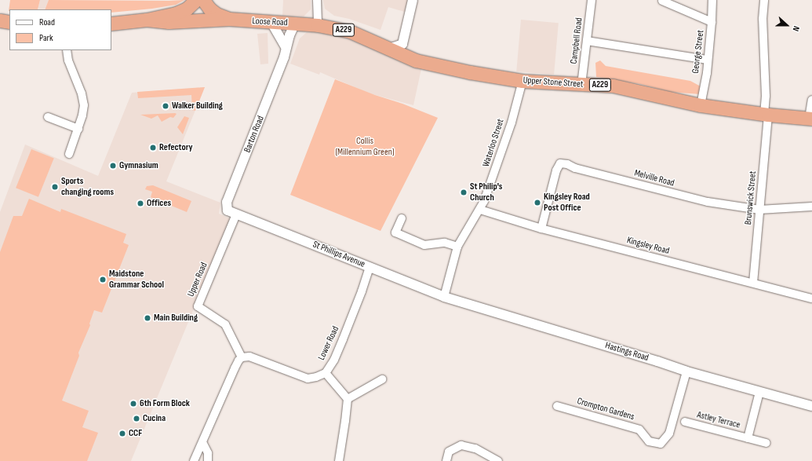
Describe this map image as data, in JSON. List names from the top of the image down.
{
  "streets": {
    "highway": ["Loose Road", "A229", "Upper Stone Street"],
    "street": [
      "Campbell Road",
      "George Street",
      "Barton Road",
      "Waterloo Street",
      "Melville Road",
      "Brunswick Street",
      "Kingsley Road",
      "St Phillips Avenue",
      "Upper Road",
      "Lower Road",
      "Hastings Road",
      "Crompton Gardens",
      "Astley Terrace"
    ]
  },
  "crossings": [
    ["Loose Road", "A229"],
    ["Loose Road", "Upper Stone Street"],
    ["Loose Road", "Barton Road"],
    ["Campbell Road", "Upper Stone Street"],
    ["George Street", "Upper Stone Street"],
    ["Upper Stone Street", "Waterloo Street"],
    ["Upper Stone Street", "Brunswick Street"],
    ["Barton Road", "St Phillips Avenue"],
    ["Barton Road", "Upper Road"],
    ["Waterloo Street", "Kingsley Road"],
    ["Waterloo Street", "St Phillips Avenue"],
    ["Waterloo Street", "Hastings Road"],
    ["Melville Road", "Brunswick Street"],
    ["Melville Road", "Kingsley Road"],
    ["Brunswick Street", "Kingsley Road"],
    ["St Phillips Avenue", "Upper Road"],
    ["St Phillips Avenue", "Lower Road"],
    ["St Phillips Avenue", "Hastings Road"],
    ["Hastings Road", "Crompton Gardens"],
    ["Hastings Road", "Astley Terrace"]
  ],
  "parks": ["Collis (Millennium Green)"],
  "places": [
    "Walker Building",
    "Refectory",
    "Gymnasium",
    "Sports changing rooms",
    "St Philip's Church",
    "Kingsley Road Post Office",
    "Offices",
    "Maidstone Grammar School",
    "Main Building",
    "6th Form Block",
    "Cucina",
    "CCF"
  ],
  "legend": ["Road", "Park"],
  "north": "right"
}
